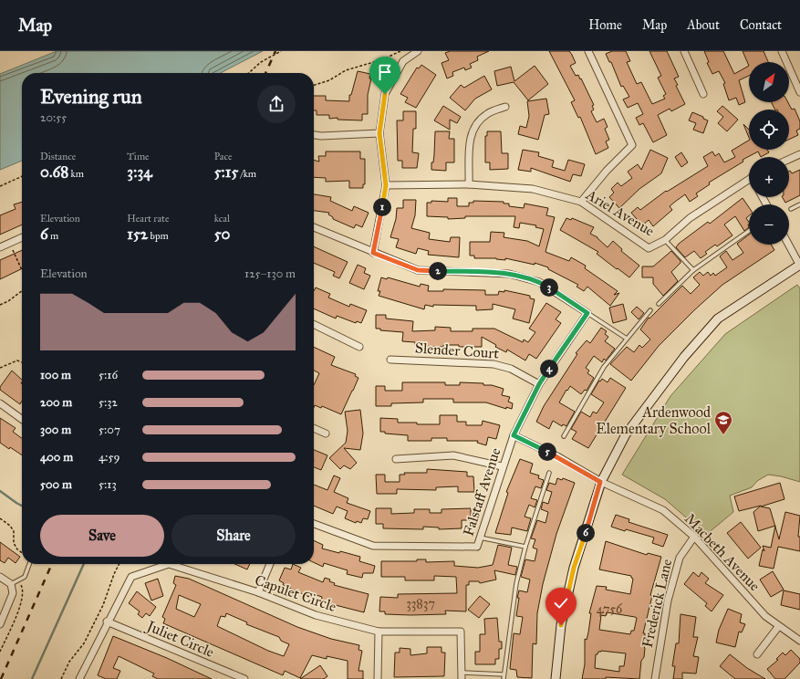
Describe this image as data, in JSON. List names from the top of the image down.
{
  "streets": {
    "street": [
      "Ariel Avenue",
      "Slender Court",
      "Falstaff Avenue",
      "Macbeth Avenue",
      "Capulet Circle",
      "Frederick Lane",
      "Juliet Circle"
    ]
  },
  "crossings": [
    ["Slender Court", "Falstaff Avenue"],
    ["Falstaff Avenue", "Macbeth Avenue"],
    ["Macbeth Avenue", "Frederick Lane"],
    ["Capulet Circle", "Juliet Circle"]
  ],
  "places": {
    "school or university": ["Ardenwood Elementary School"]
  },
  "house_numbers": ["33837", "4756"],
  "north": "top right",
  "page": {
    "header": "Map",
    "nav": [
      "Home",
      "Map",
      "About",
      "Contact"
    ],
    "map_buttons": ["+", "−"],
    "heading": ["Evening run", "20:55"],
    "stats": [
      ["Distance", "0.68 km"],
      ["Time", "3:34"],
      ["Pace", "5:15 /km"],
      ["Elevation", "6 m"],
      ["Heart rate", "152 bpm"],
      ["kcal", "50"]
    ],
    "pins": [
      "1",
      "2",
      "3",
      "4",
      "5",
      "6"
    ],
    "chart": ["Elevation", "125–130 m"],
    "list": [
      {
        "name": "100 m",
        "note": "5:16"
      },
      {
        "name": "200 m",
        "note": "5:32"
      },
      {
        "name": "300 m",
        "note": "5:07"
      },
      {
        "name": "400 m",
        "note": "4:59"
      },
      {
        "name": "500 m",
        "note": "5:13"
      }
    ],
    "buttons": ["Save", "Share"]
  }
}
